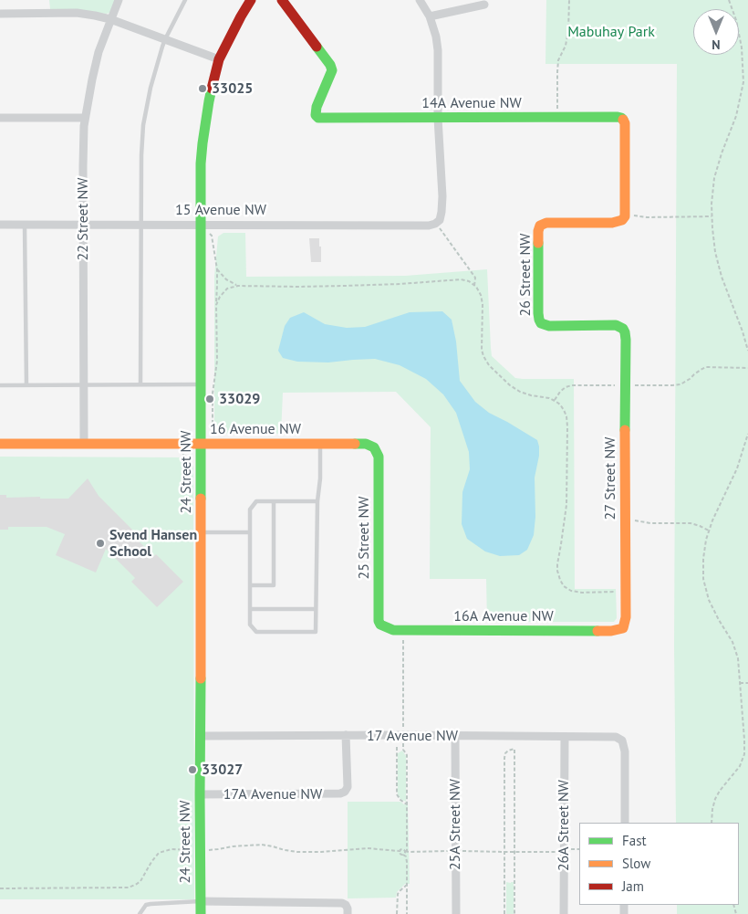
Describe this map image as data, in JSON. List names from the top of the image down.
{
  "streets": {
    "street": [
      "14A Avenue NW",
      "15 Avenue NW",
      "22 Street NW",
      "26 Street NW",
      "16 Avenue NW",
      "24 Street NW",
      "27 Street NW",
      "25 Street NW",
      "16A Avenue NW",
      "17 Avenue NW",
      "17A Avenue NW",
      "25A Street NW",
      "26A Street NW"
    ]
  },
  "crossings": [
    ["14A Avenue NW", "26 Street NW"],
    ["15 Avenue NW", "22 Street NW"],
    ["15 Avenue NW", "24 Street NW"],
    ["22 Street NW", "16 Avenue NW"],
    ["26 Street NW", "27 Street NW"],
    ["16 Avenue NW", "24 Street NW"],
    ["16 Avenue NW", "25 Street NW"],
    ["24 Street NW", "17 Avenue NW"],
    ["24 Street NW", "17A Avenue NW"],
    ["27 Street NW", "16A Avenue NW"],
    ["25 Street NW", "16A Avenue NW"],
    ["17 Avenue NW", "17A Avenue NW"],
    ["17 Avenue NW", "25A Street NW"],
    ["17 Avenue NW", "26A Street NW"]
  ],
  "parks": ["Mabuhay Park"],
  "places": [
    "33025",
    "33029",
    "Svend Hansen School",
    "33027"
  ],
  "legend": ["Fast", "Slow", "Jam"],
  "north": "bottom"
}
